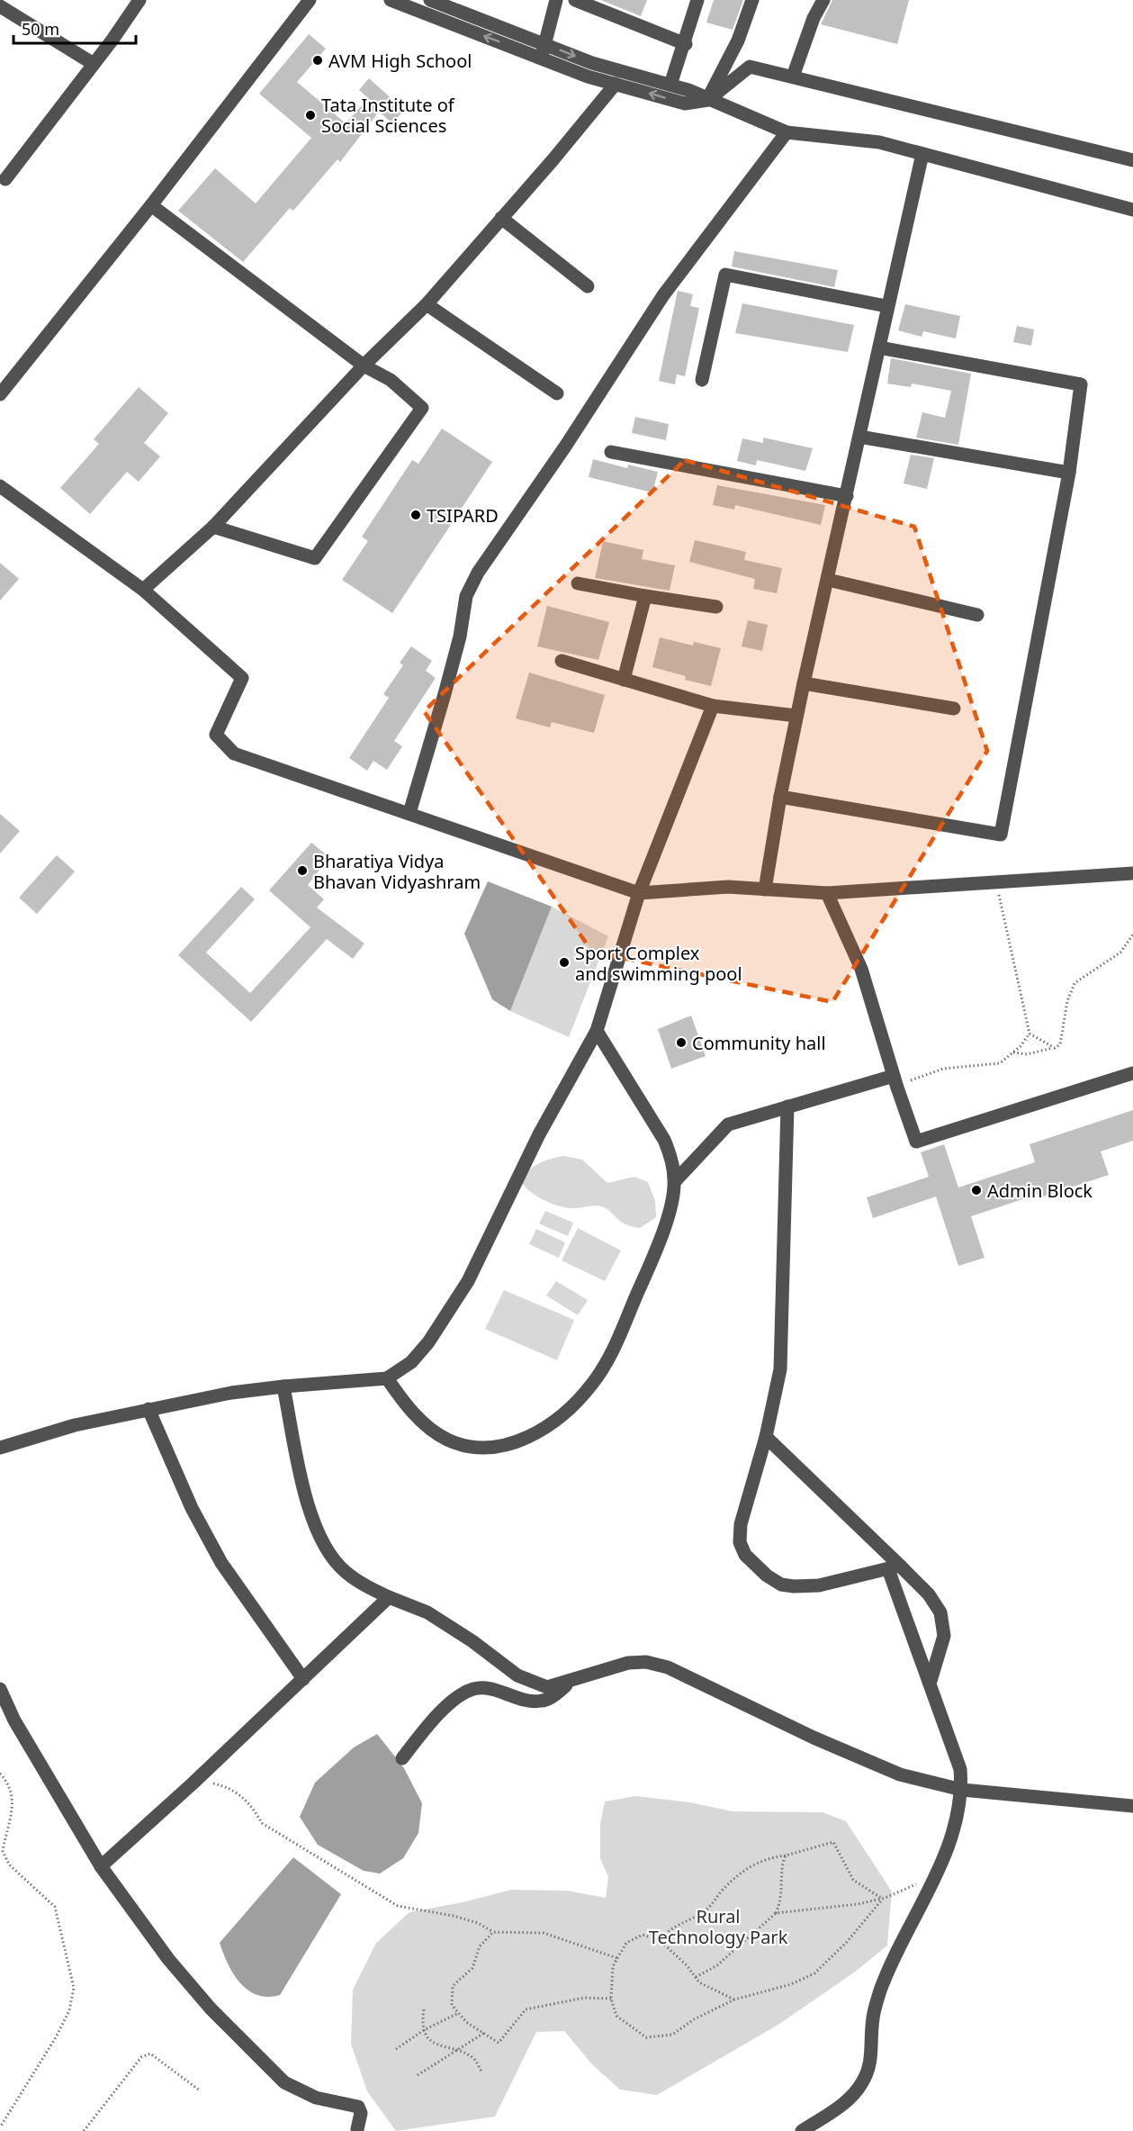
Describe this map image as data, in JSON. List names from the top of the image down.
{
  "parks": ["Rural Technology Park"],
  "places": [
    "AVM High School",
    "Tata Institute of Social Sciences",
    "TSIPARD",
    "Bharatiya Vidya Bhavan Vidyashram",
    "Sport Complex and swimming pool",
    "Community hall",
    "Admin Block"
  ],
  "scale_bar": "50 m"
}
